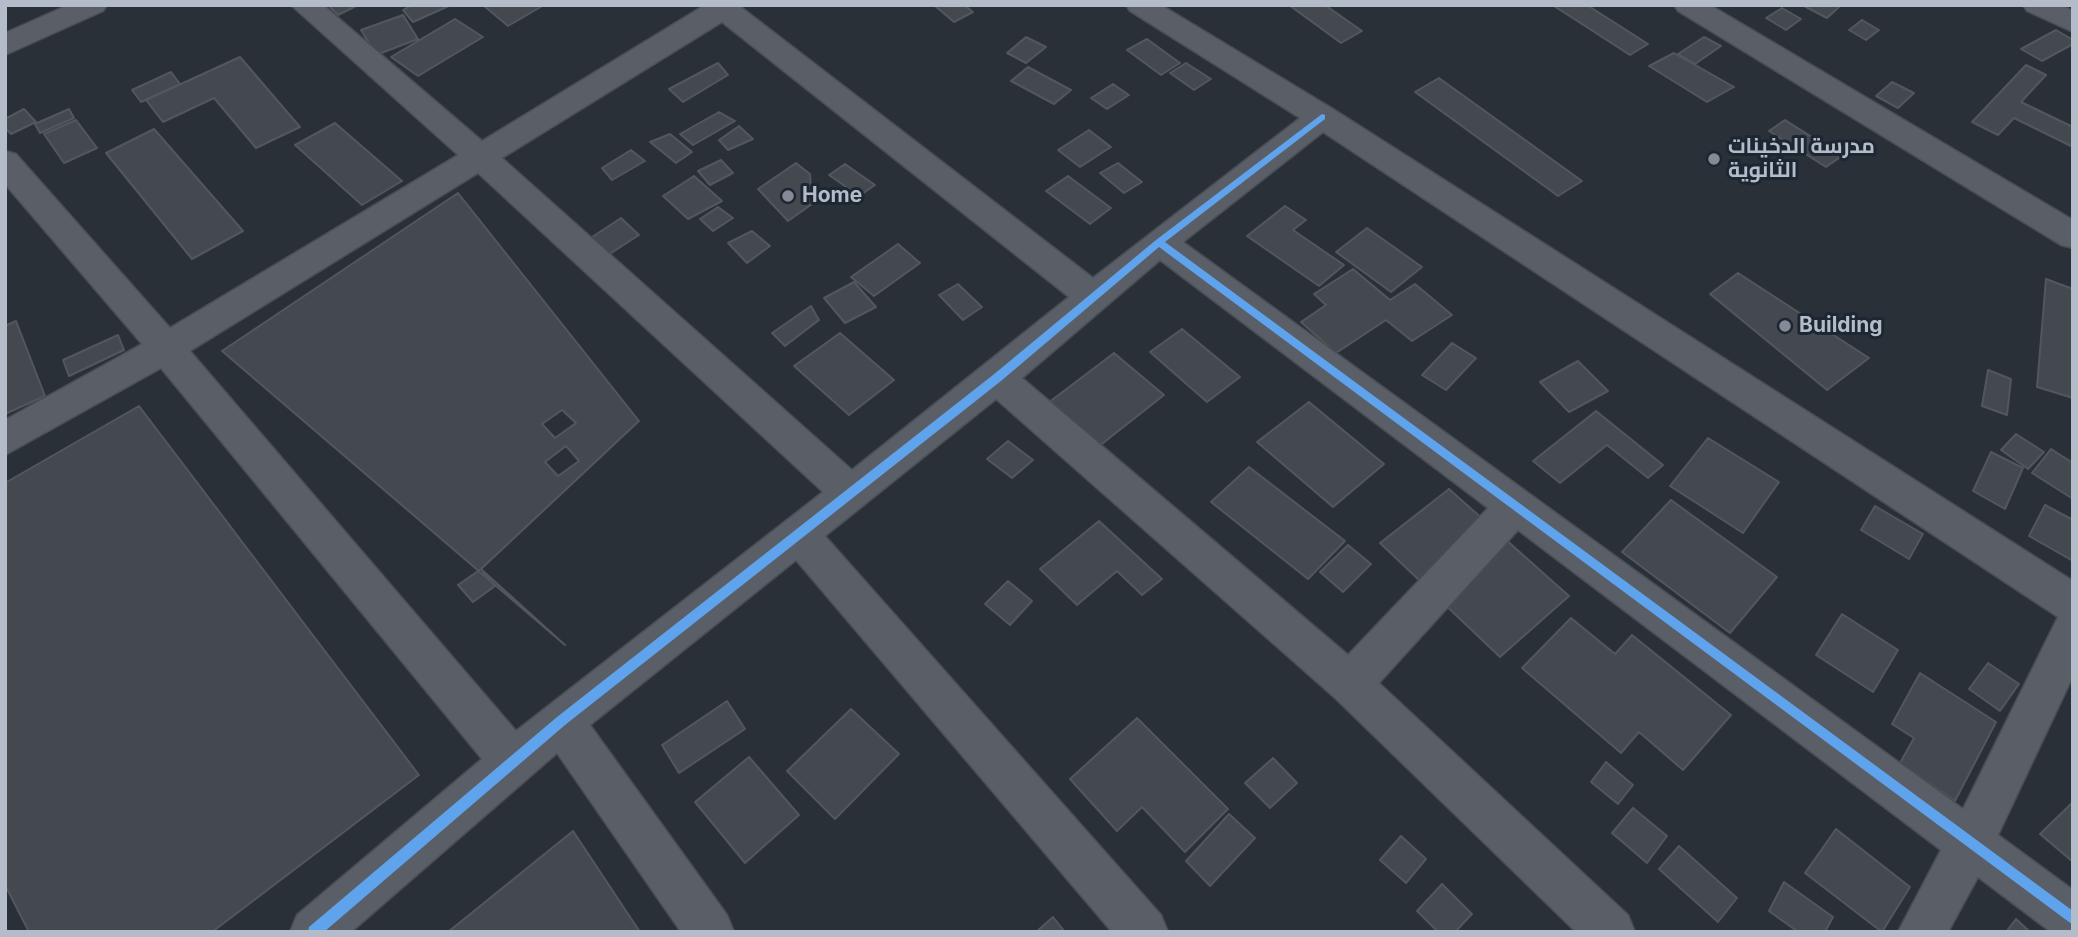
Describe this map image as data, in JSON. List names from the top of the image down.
{
  "places": ["مدرسة الدخينات الثانوية", "Home", "Building"]
}
